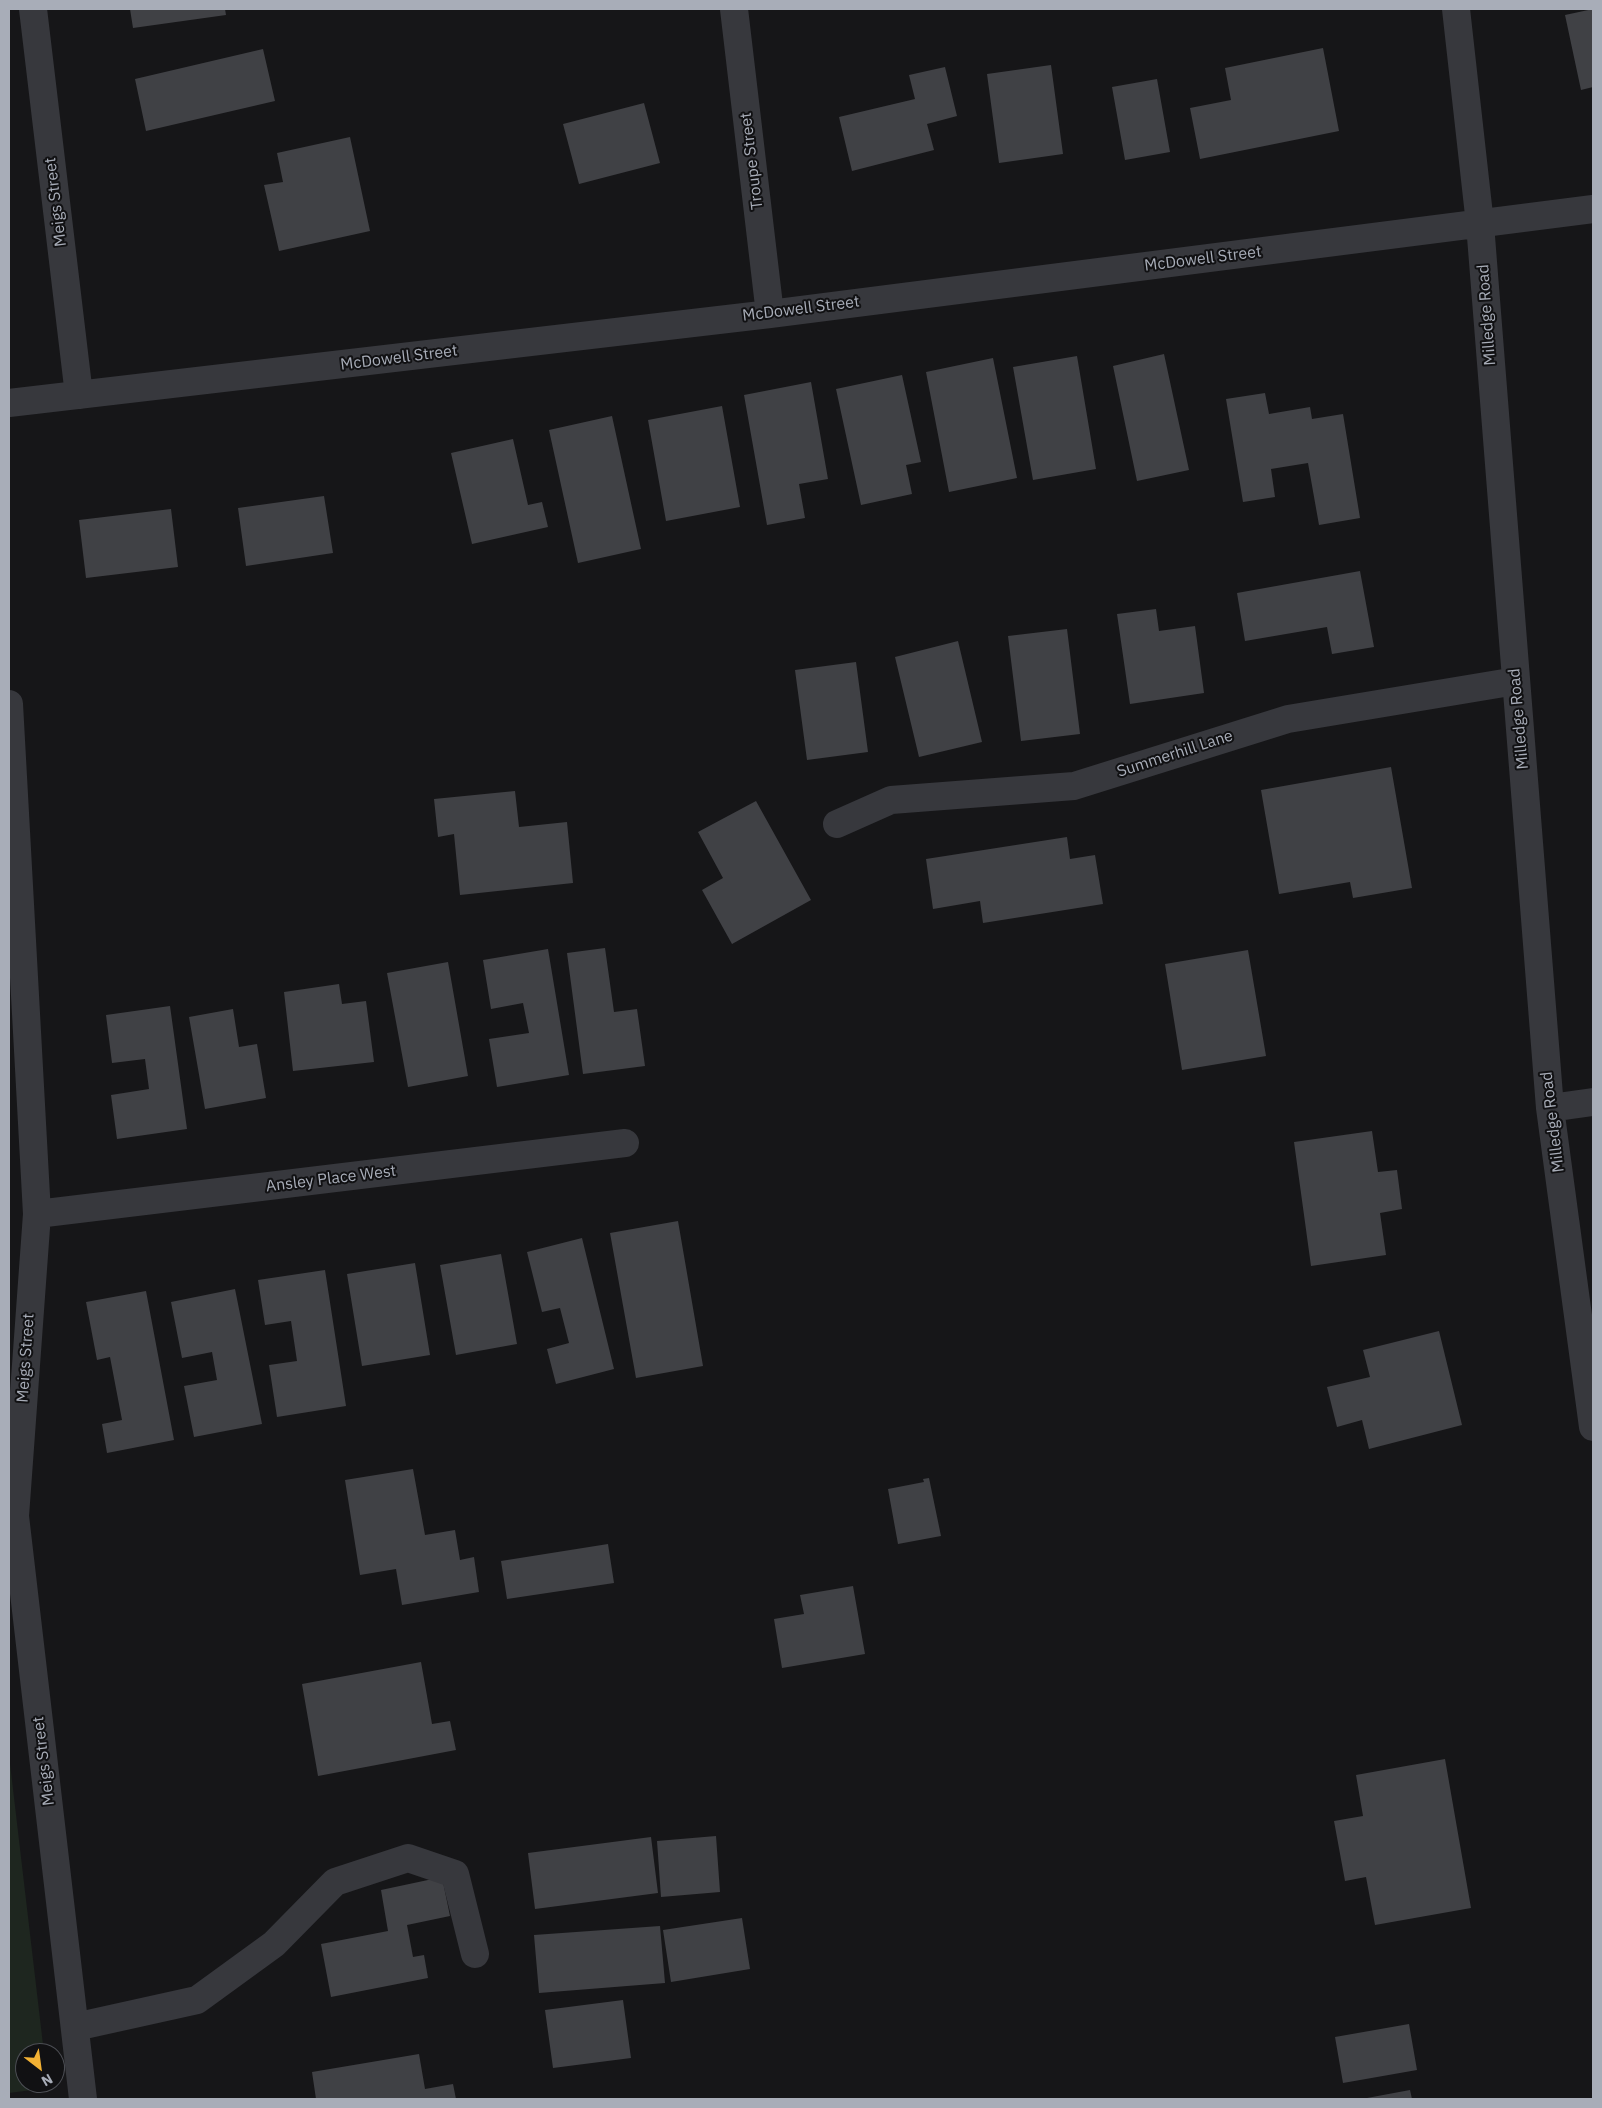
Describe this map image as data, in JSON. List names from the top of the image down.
{
  "streets": {
    "street": [
      "Troupe Street",
      "Meigs Street",
      "McDowell Street",
      "Milledge Road",
      "Summerhill Lane",
      "Ansley Place West"
    ]
  },
  "crossings": [
    ["Troupe Street", "McDowell Street"],
    ["Meigs Street", "McDowell Street"],
    ["Meigs Street", "Ansley Place West"],
    ["McDowell Street", "Milledge Road"],
    ["Milledge Road", "Summerhill Lane"]
  ],
  "north": "bottom right"
}
